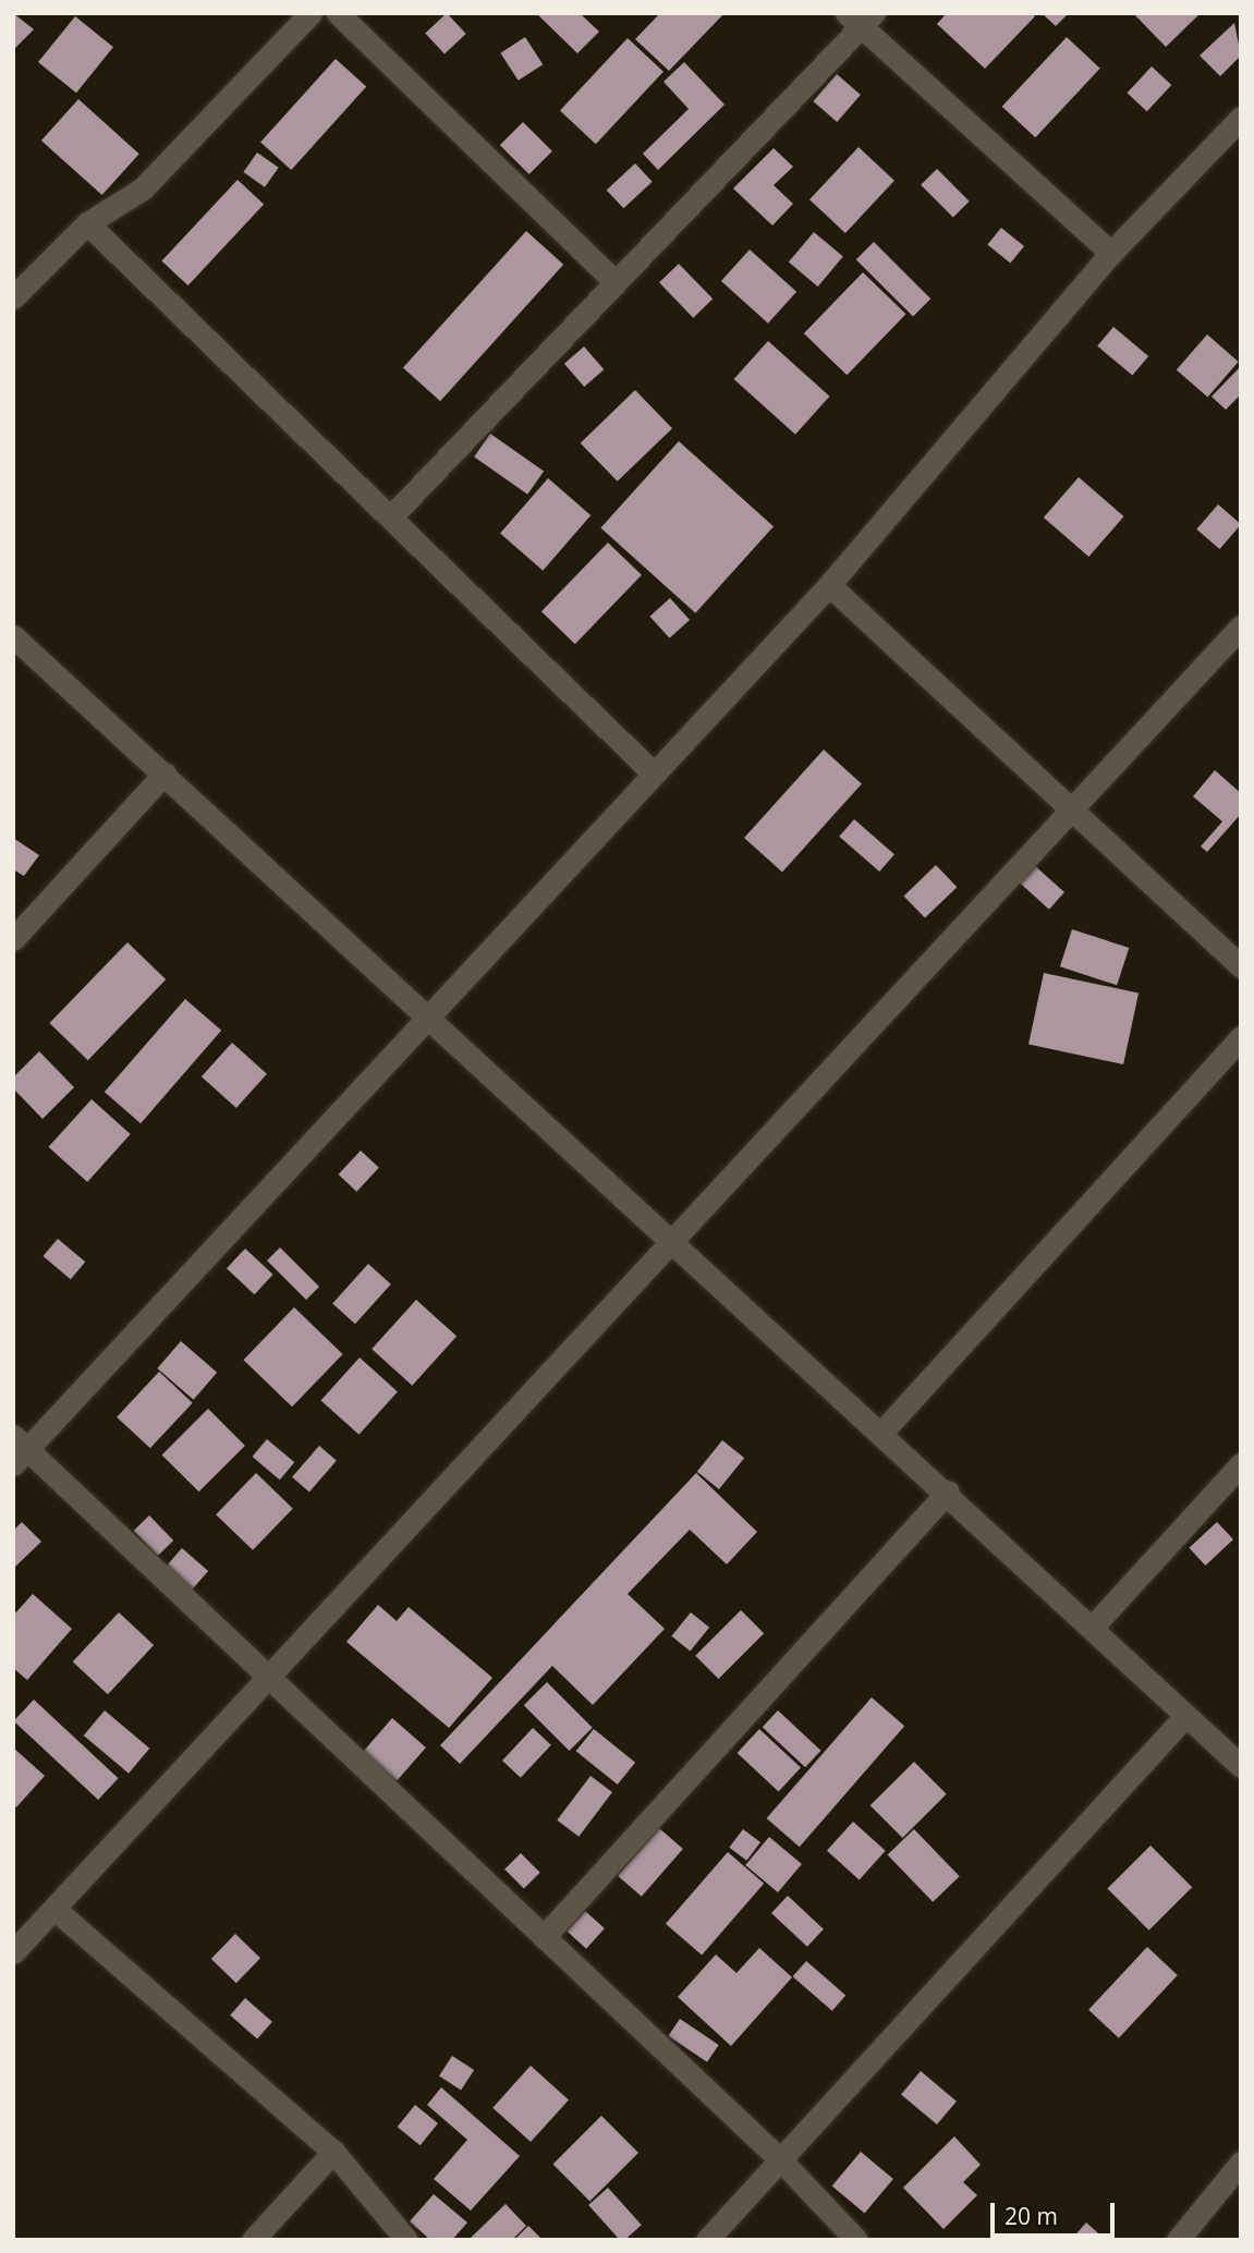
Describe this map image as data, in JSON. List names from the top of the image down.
{
  "scale_bar": "20 m"
}
